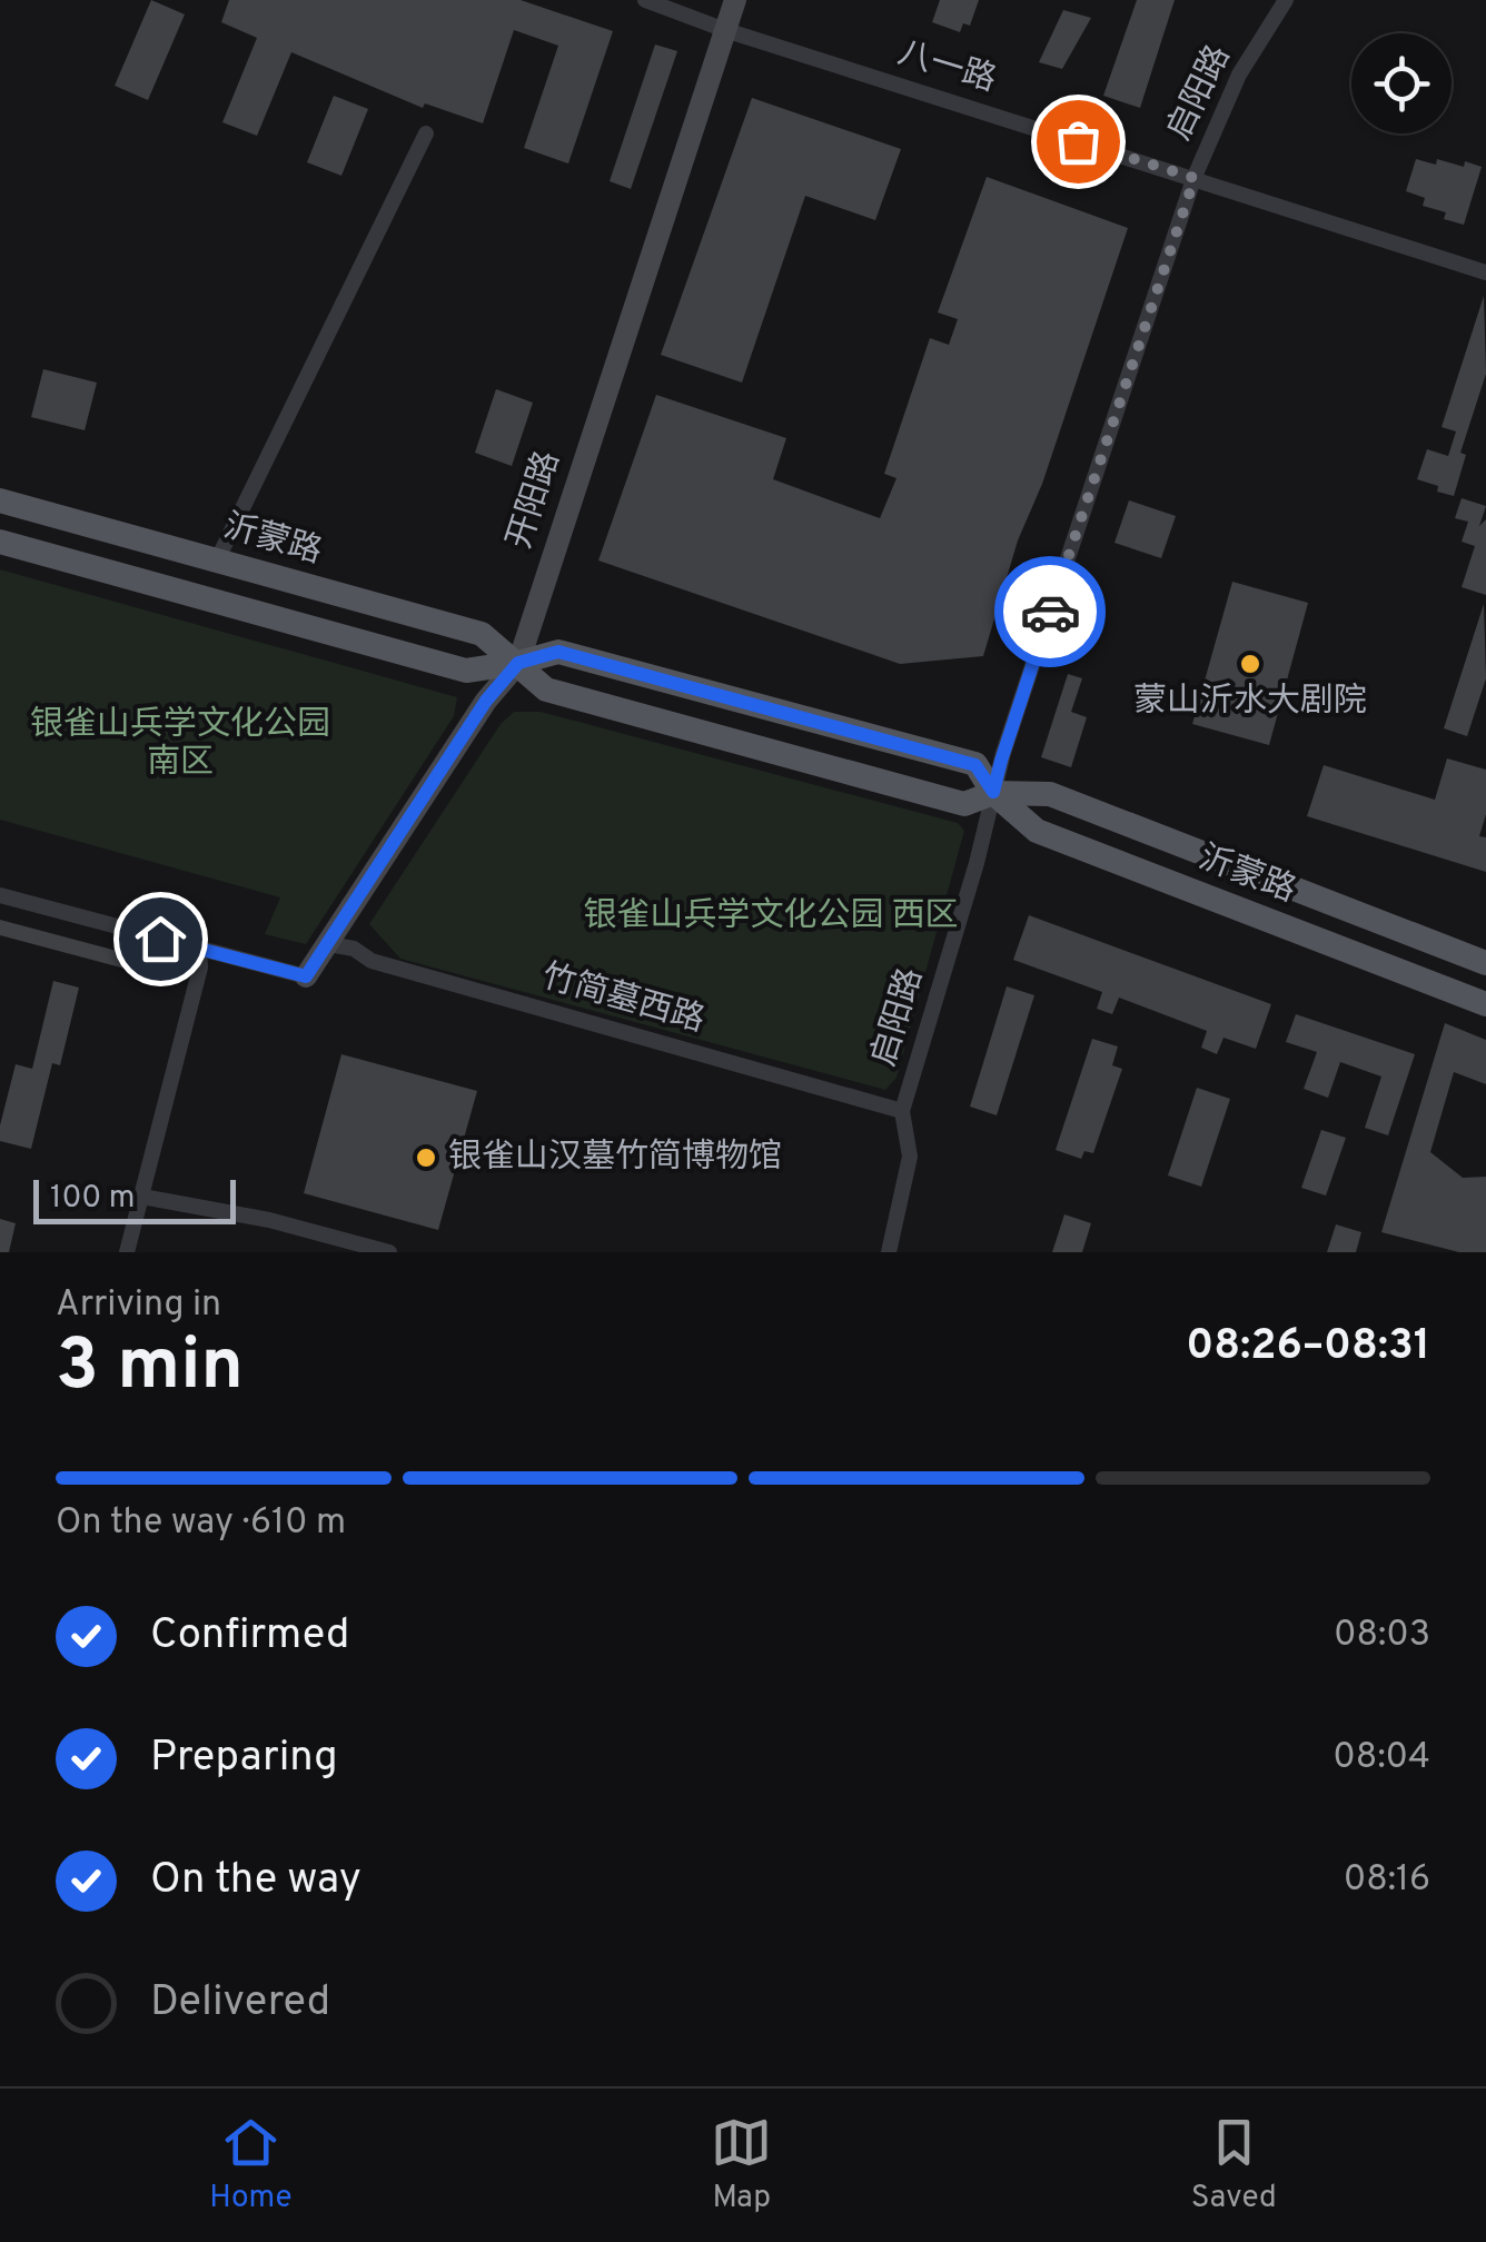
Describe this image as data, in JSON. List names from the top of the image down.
{
  "streets": {
    "main road": ["沂蒙路"],
    "street": [
      "八一路",
      "启阳路",
      "开阳路",
      "竹简墓西路"
    ]
  },
  "crossings": [
    ["八一路", "启阳路"],
    ["八一路", "开阳路"],
    ["启阳路", "沂蒙路"],
    ["启阳路", "竹简墓西路"],
    ["开阳路", "沂蒙路"],
    ["开阳路", "竹简墓西路"]
  ],
  "parks": ["银雀山兵学文化公园 南区", "银雀山兵学文化公园 西区"],
  "places": ["蒙山沂水大剧院", "银雀山汉墓竹简博物馆"],
  "scale_bar": "100 m",
  "page": {
    "scale": "100 m",
    "heading": ["3 min", "Arriving in", "08:26–08:31"],
    "bar": "On the way · 610 m",
    "list": [
      ["Confirmed", "08:03"],
      ["Preparing", "08:04"],
      ["On the way", "08:16"],
      "Delivered"
    ],
    "tabs": ["Home", "Map", "Saved"]
  }
}
